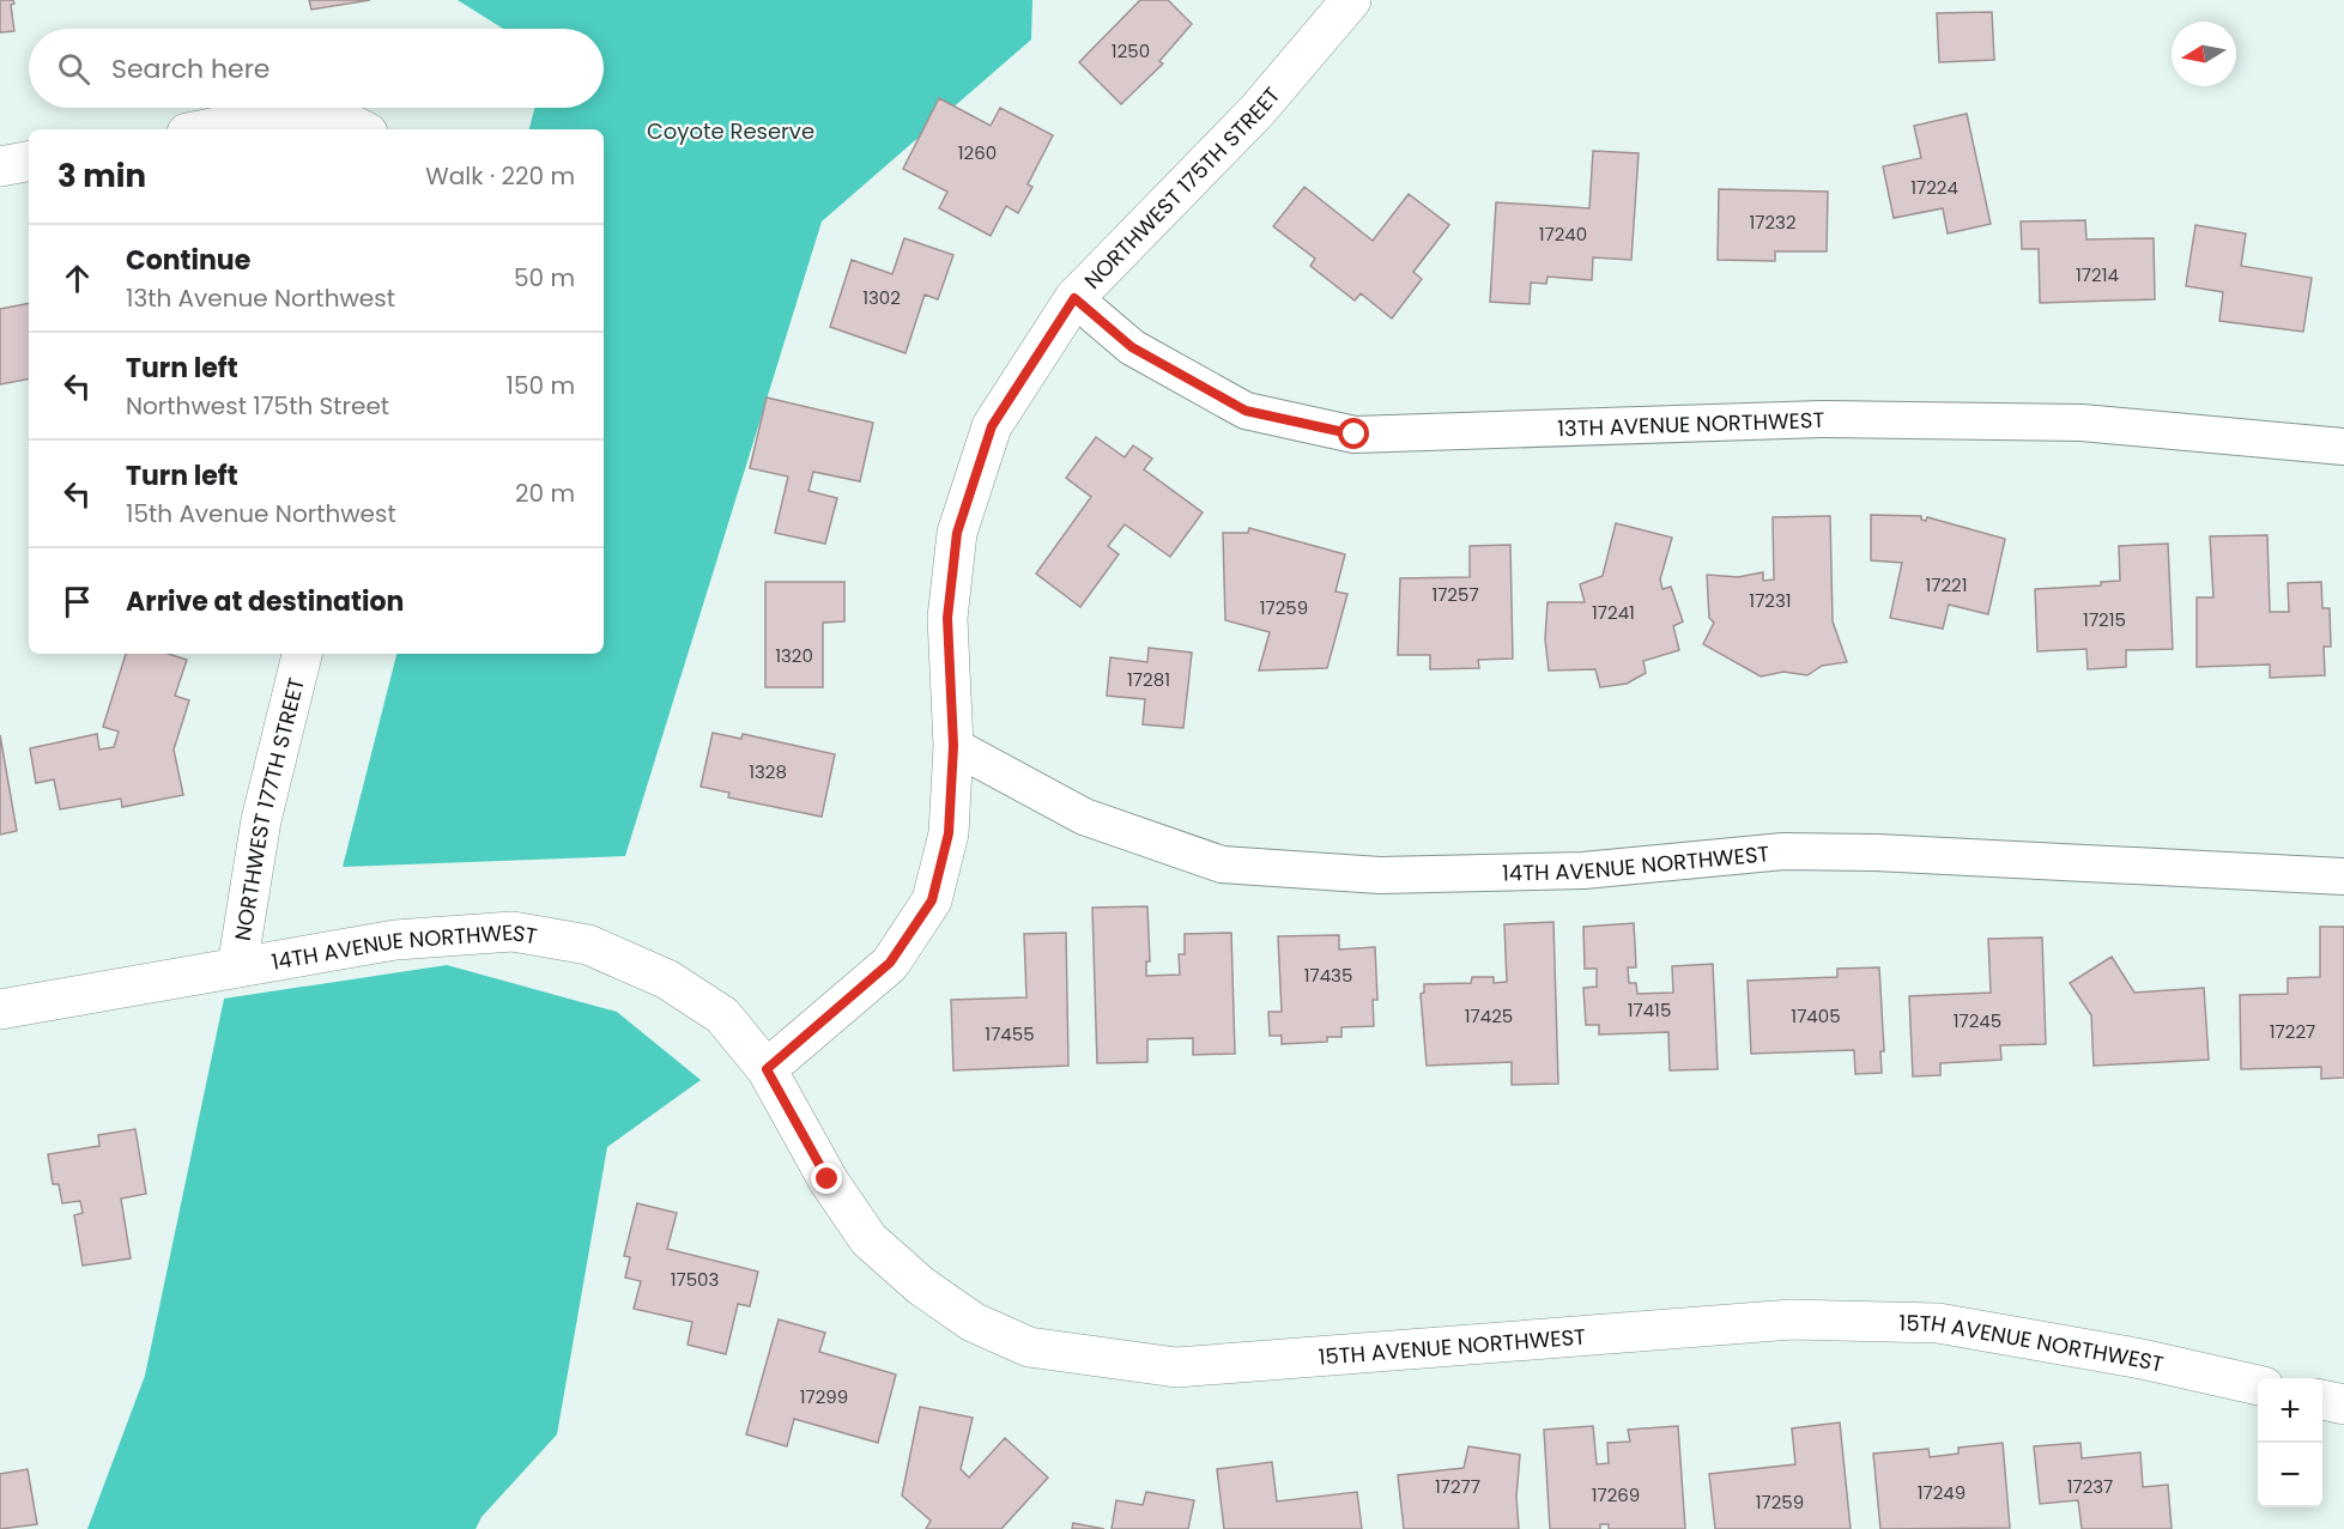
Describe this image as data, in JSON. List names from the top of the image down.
{
  "streets": {
    "street": [
      "NORTHWEST 175TH STREET",
      "13TH AVENUE NORTHWEST",
      "NORTHWEST 177TH STREET",
      "14TH AVENUE NORTHWEST",
      "15TH AVENUE NORTHWEST"
    ]
  },
  "crossings": [
    ["NORTHWEST 175TH STREET", "13TH AVENUE NORTHWEST"],
    ["NORTHWEST 175TH STREET", "14TH AVENUE NORTHWEST"],
    ["NORTHWEST 175TH STREET", "15TH AVENUE NORTHWEST"],
    ["NORTHWEST 177TH STREET", "14TH AVENUE NORTHWEST"],
    ["14TH AVENUE NORTHWEST", "15TH AVENUE NORTHWEST"]
  ],
  "parks": ["Coyote Reserve"],
  "house_numbers": [
    "1250",
    "1260",
    "17224",
    "17232",
    "17240",
    "17214",
    "1302",
    "17221",
    "17257",
    "17231",
    "17259",
    "17241",
    "17215",
    "1320",
    "17281",
    "1328",
    "17435",
    "17415",
    "17425",
    "17405",
    "17245",
    "17227",
    "17455",
    "17503",
    "17299",
    "17277",
    "17237",
    "17249",
    "17269",
    "17259"
  ],
  "north": "left",
  "page": {
    "search": "Search here",
    "heading": ["3 min", "Walk · 220 m"],
    "list": [
      ["Continue", "13th Avenue Northwest", "50 m"],
      ["Turn left", "Northwest 175th Street", "150 m"],
      ["Turn left", "15th Avenue Northwest", "20 m"],
      "Arrive at destination"
    ],
    "map_buttons": ["+", "−"]
  }
}
